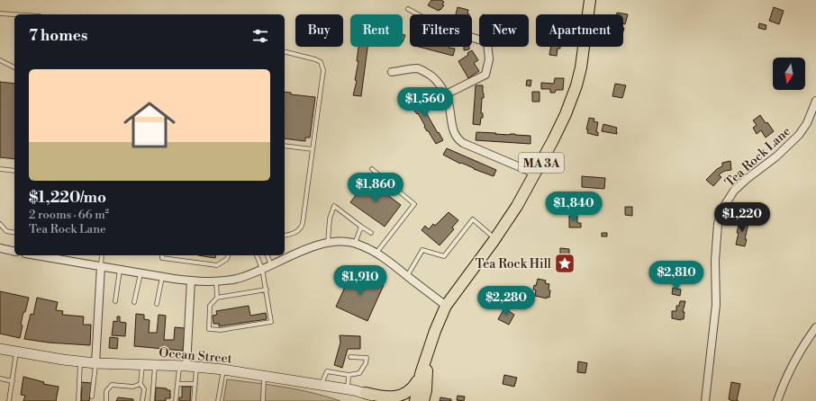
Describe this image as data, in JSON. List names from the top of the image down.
{
  "streets": {
    "main road": ["MA 3A", "Ocean Street"],
    "street": ["Tea Rock Lane"]
  },
  "places": {
    "place": ["Tea Rock Hill"]
  },
  "north": "bottom",
  "page": {
    "chip": [
      "Buy",
      "Rent",
      "Filters",
      "New",
      "Apartment"
    ],
    "heading": "7 homes",
    "list": [
      {
        "name": "$1,220/mo",
        "note": "2 rooms · 66 m² · Tea Rock Lane"
      }
    ],
    "price": [
      "$1,560",
      "$1,860",
      "$1,840",
      "$1,220",
      "$2,810",
      "$1,910",
      "$2,280"
    ]
  }
}
